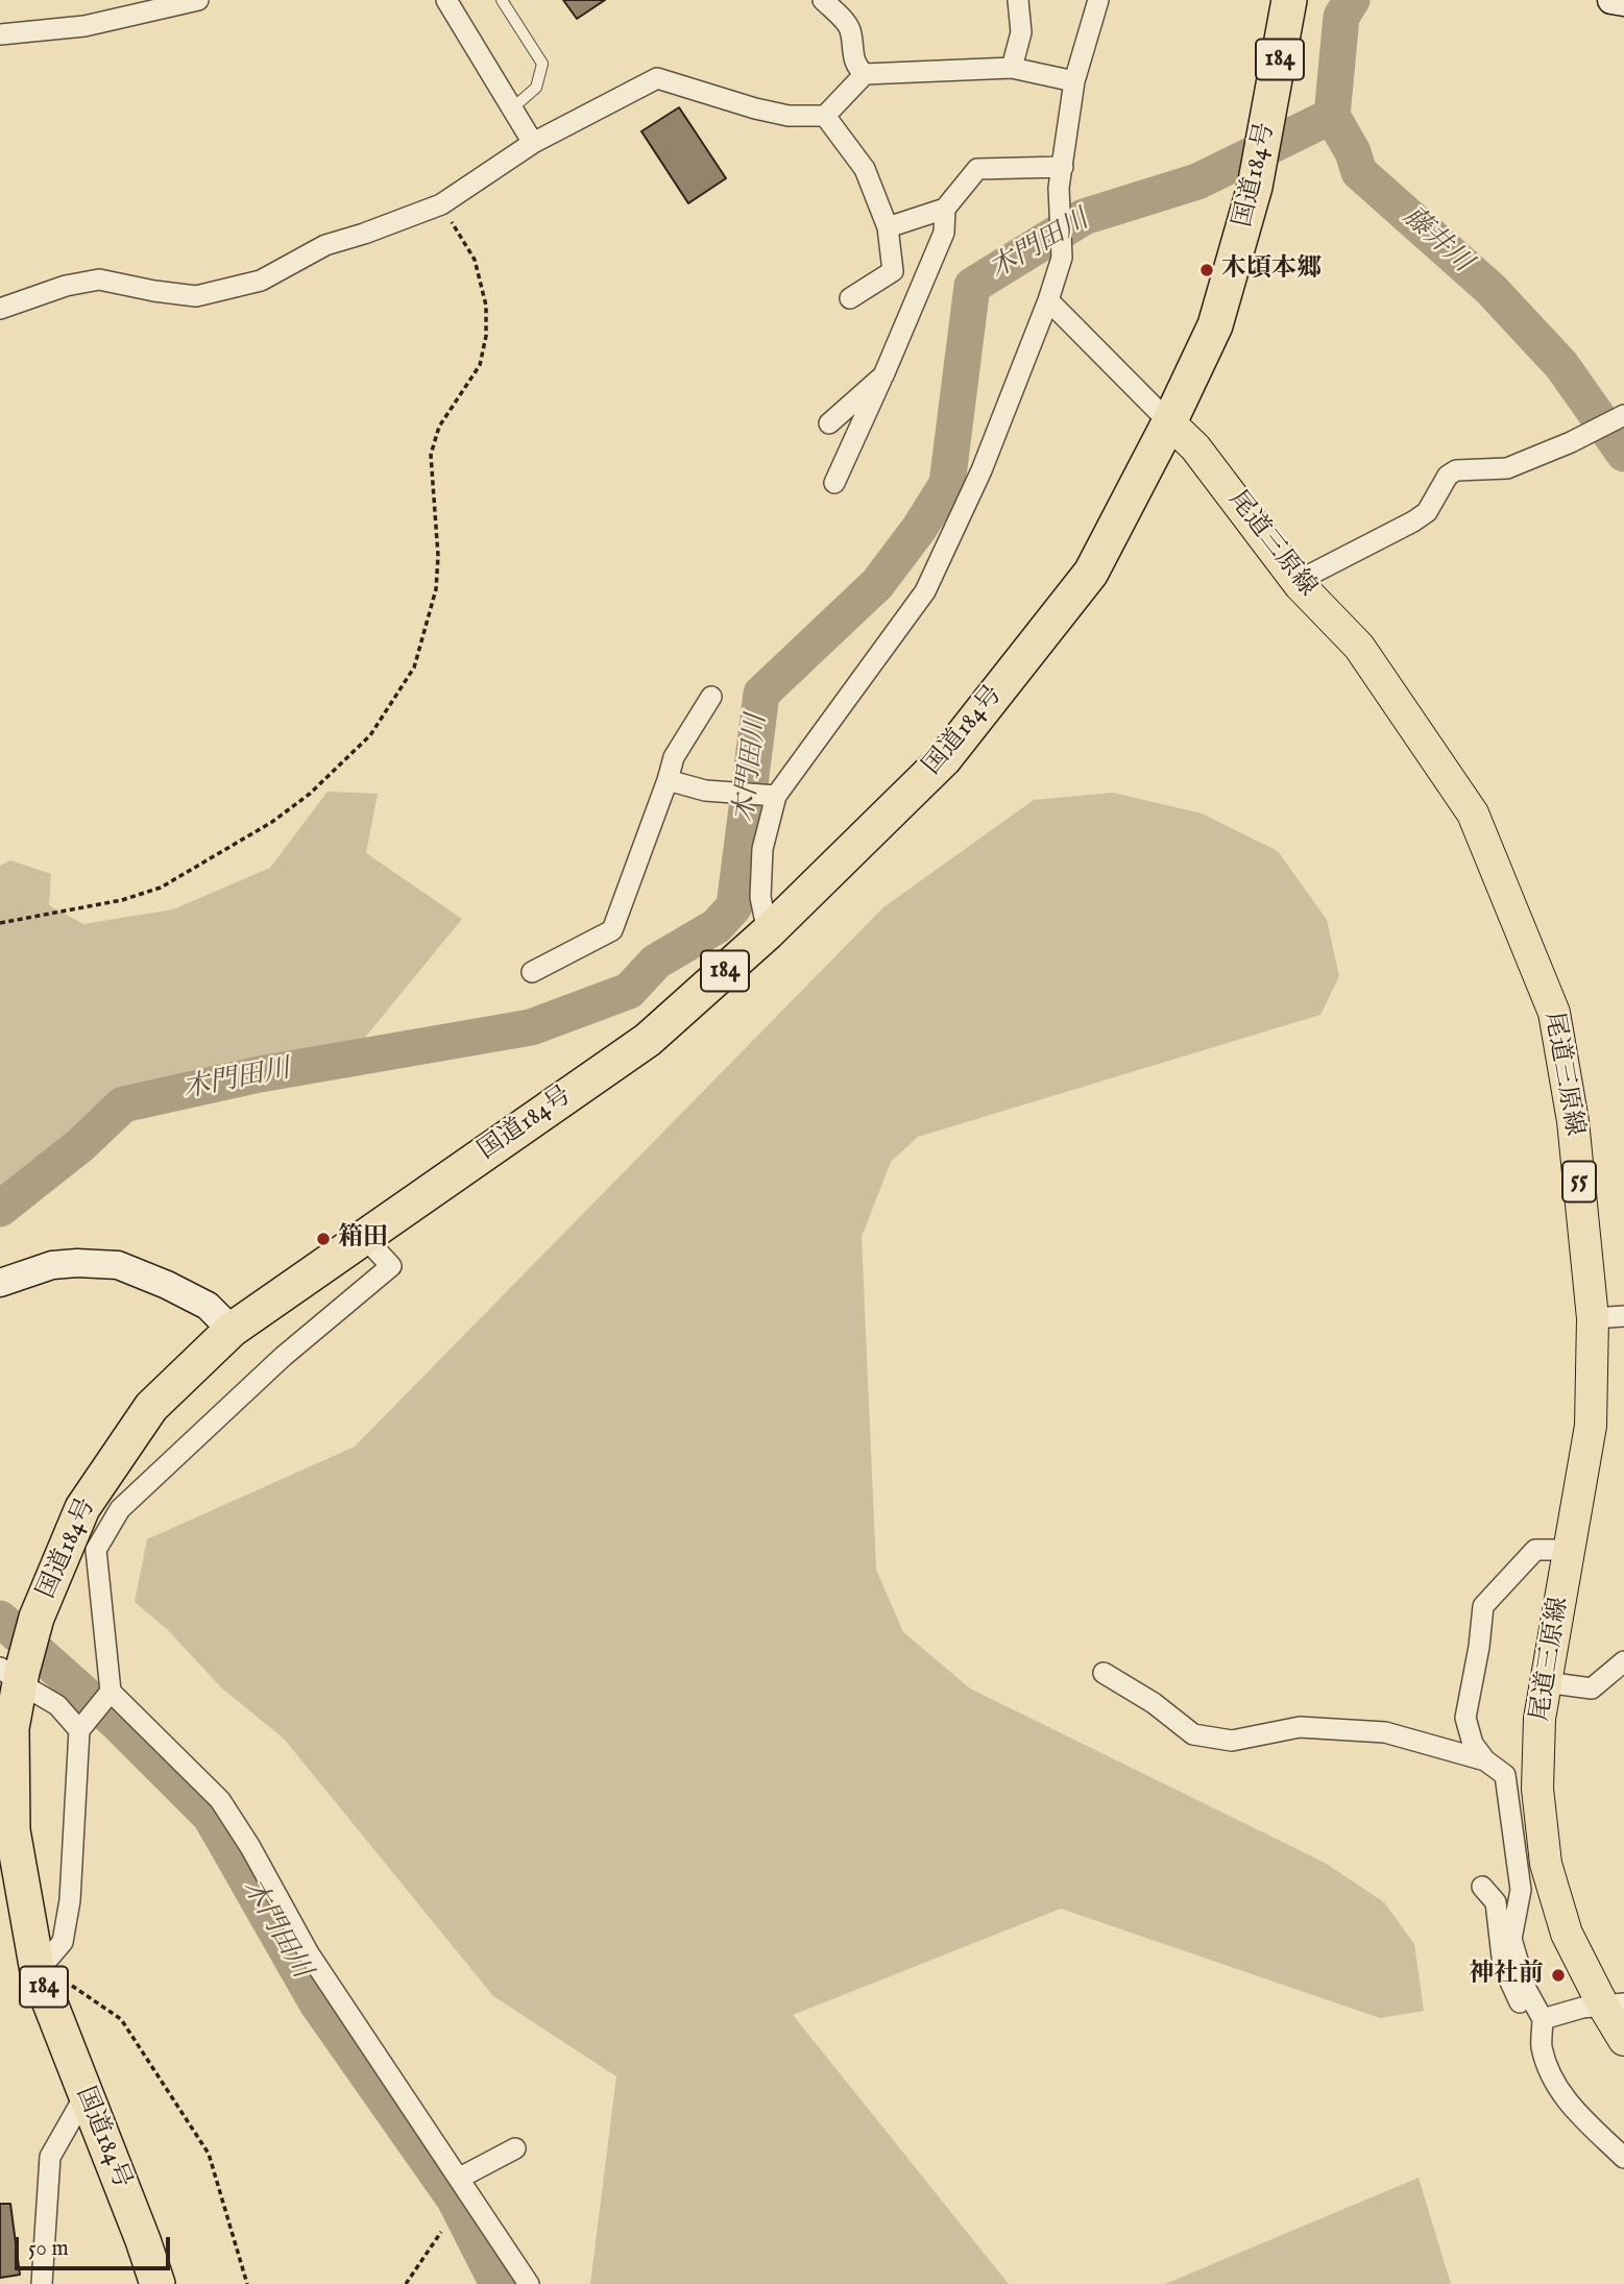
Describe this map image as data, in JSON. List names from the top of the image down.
{
  "streets": {
    "highway": ["184", "国道184号"],
    "main road": ["尾道三原線", "55"]
  },
  "crossings": [
    ["国道184号", "尾道三原線"]
  ],
  "water": ["藤井川", "木門田川"],
  "places": ["木頃本郷", "箱田", "神社前"],
  "scale_bar": "50 m"
}
